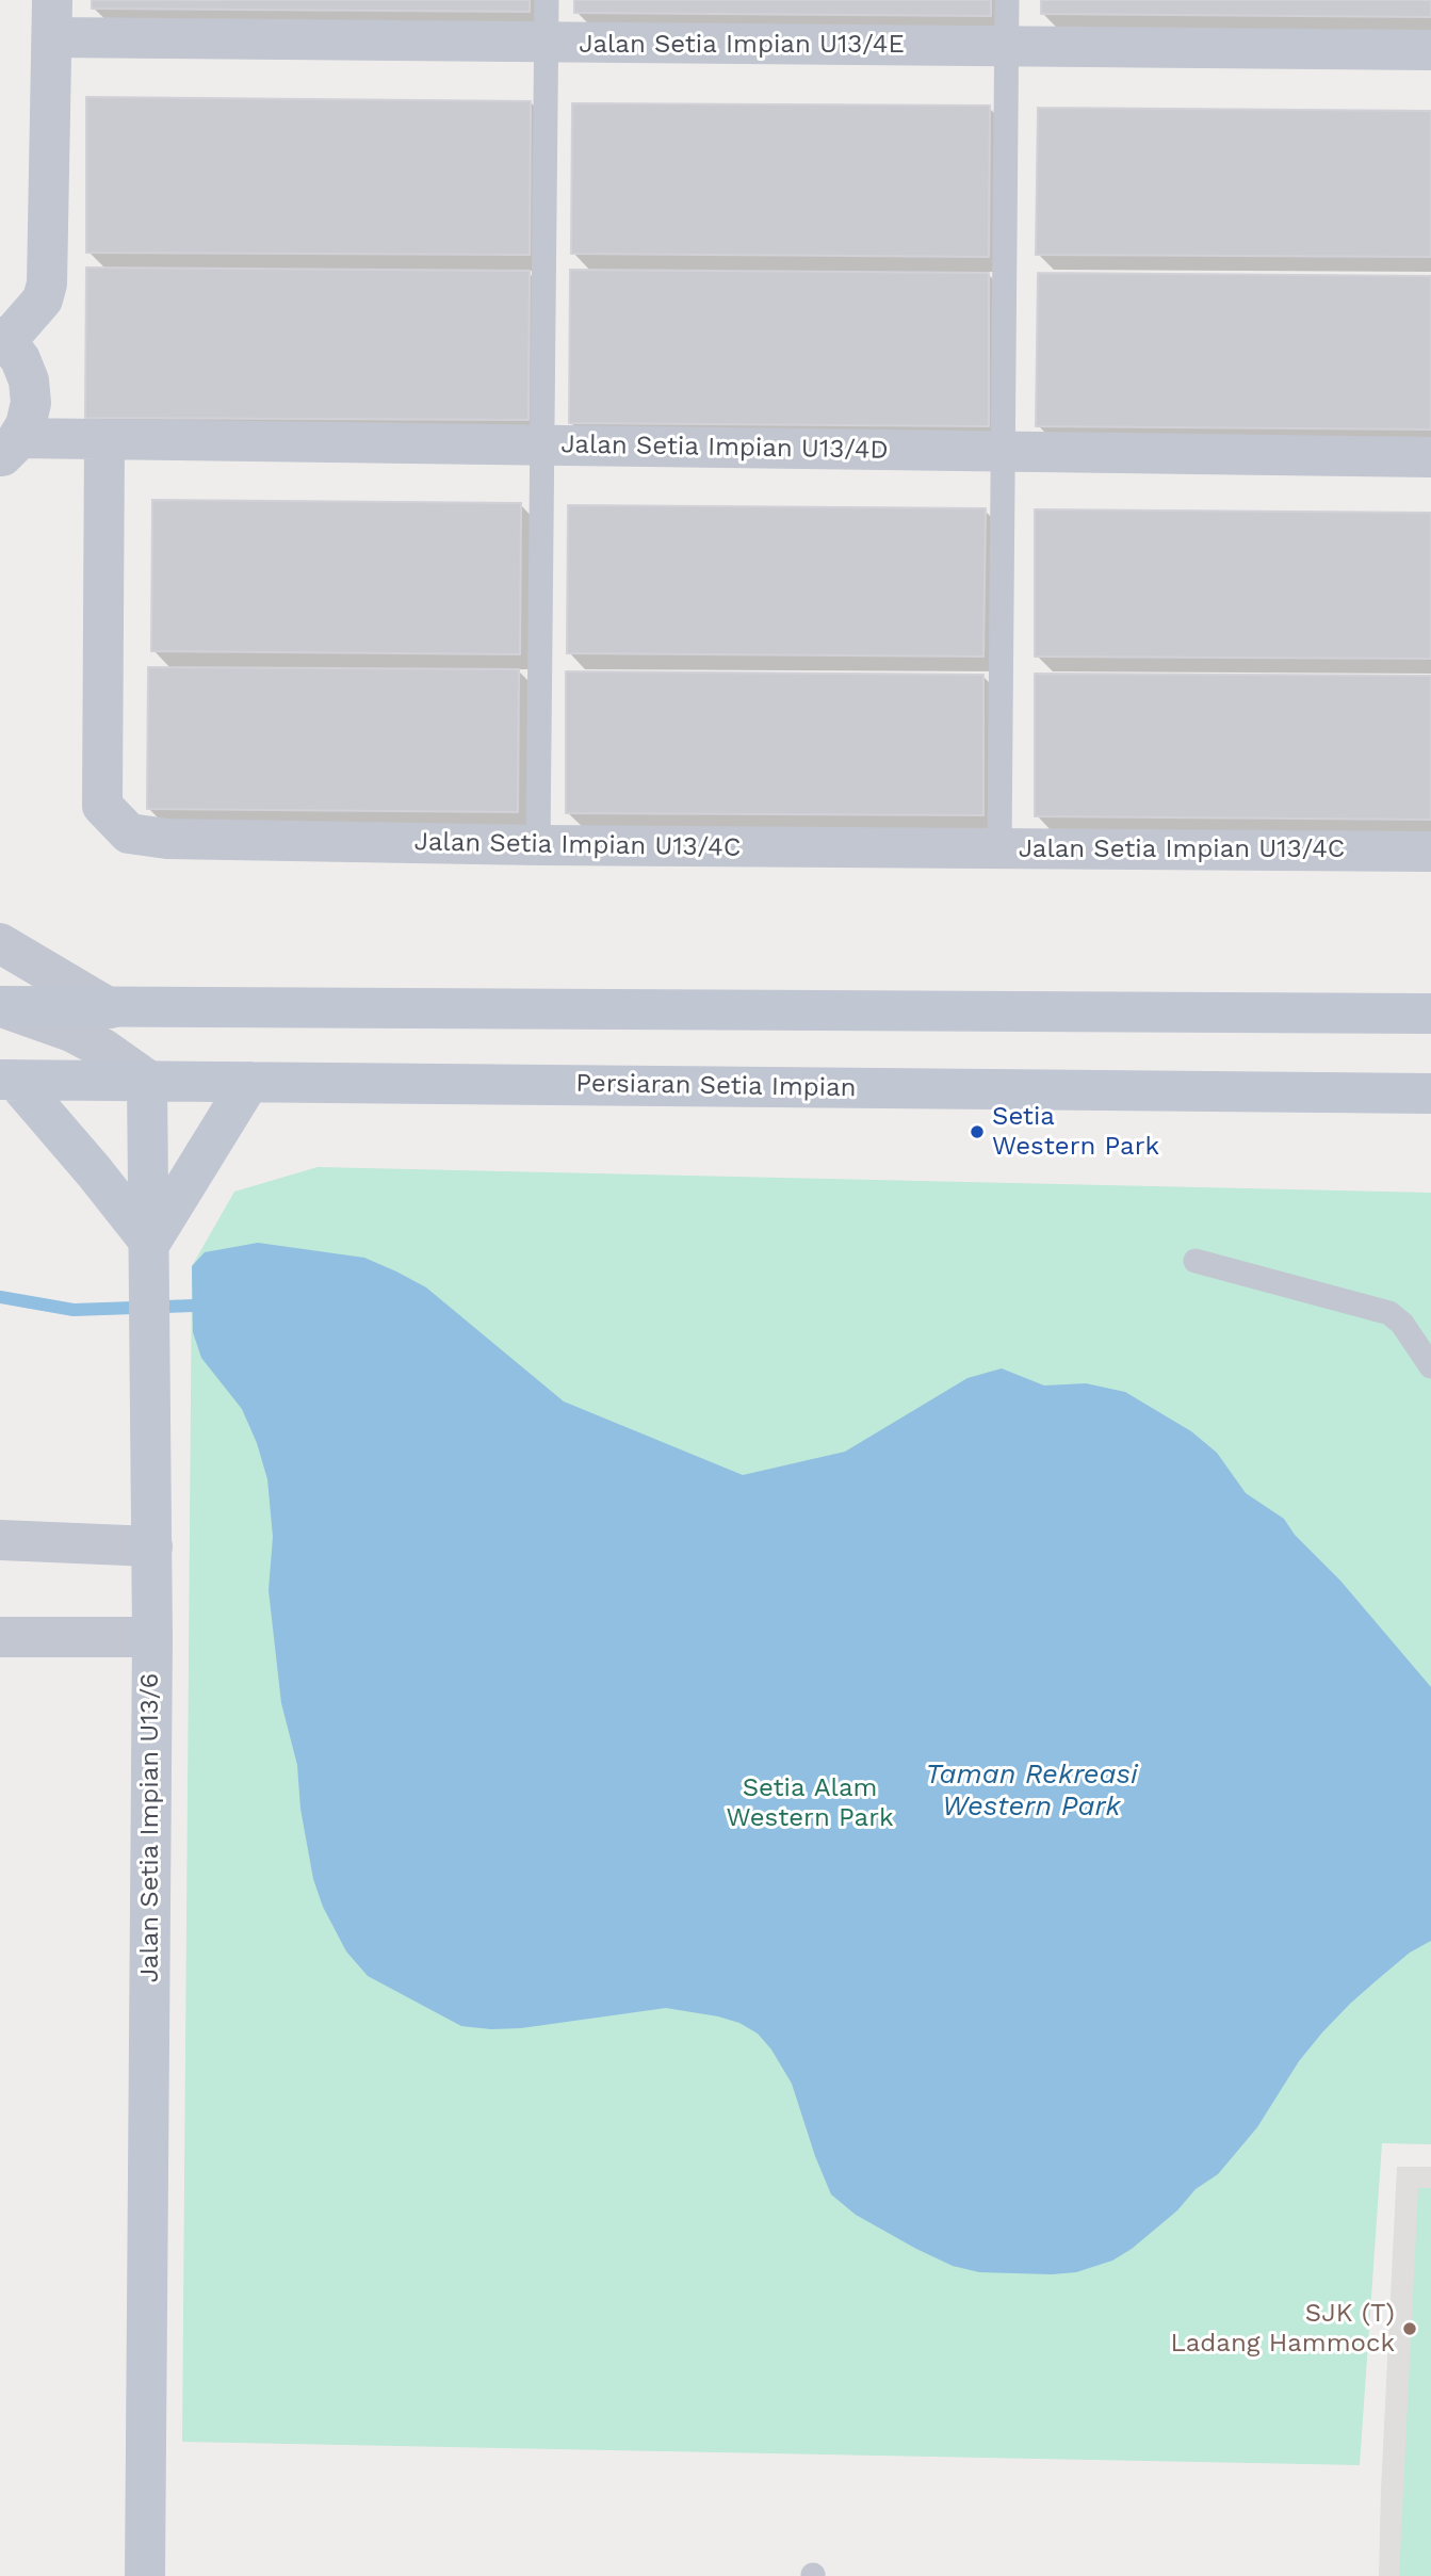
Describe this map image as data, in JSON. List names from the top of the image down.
{
  "streets": {
    "street": [
      "Jalan Setia Impian U13/4E",
      "Jalan Setia Impian U13/4D",
      "Jalan Setia Impian U13/4C",
      "Persiaran Setia Impian",
      "Jalan Setia Impian U13/6"
    ]
  },
  "crossings": [
    ["Jalan Setia Impian U13/4D", "Jalan Setia Impian U13/4C"],
    ["Persiaran Setia Impian", "Jalan Setia Impian U13/6"]
  ],
  "water": ["Taman Rekreasi Western Park"],
  "parks": ["Setia Alam Western Park"],
  "places": ["Setia Western Park", "SJK (T) Ladang Hammock"]
}
